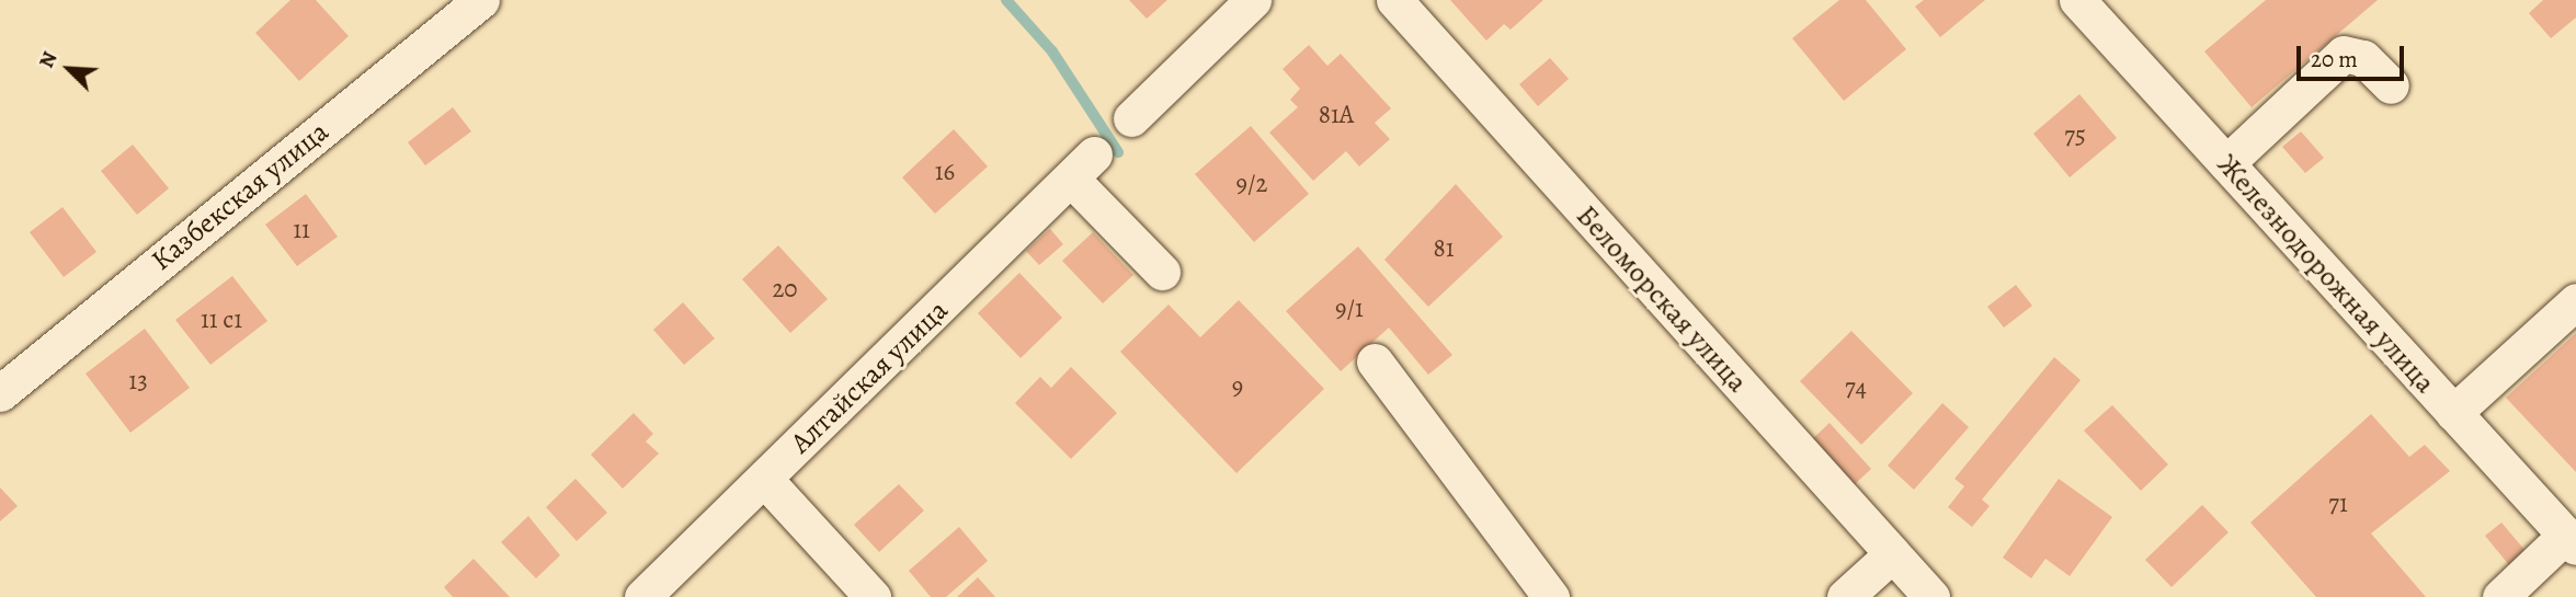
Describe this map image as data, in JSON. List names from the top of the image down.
{
  "streets": {
    "street": [
      "Казбекская улица",
      "Железнодорожная улица",
      "Беломорская улица",
      "Алтайская улица"
    ]
  },
  "house_numbers": [
    "81А",
    "75",
    "16",
    "9/2",
    "11",
    "81",
    "20",
    "9/1",
    "11 с1",
    "13",
    "9",
    "74",
    "71"
  ],
  "scale_bar": "20 m",
  "north": "top left"
}
